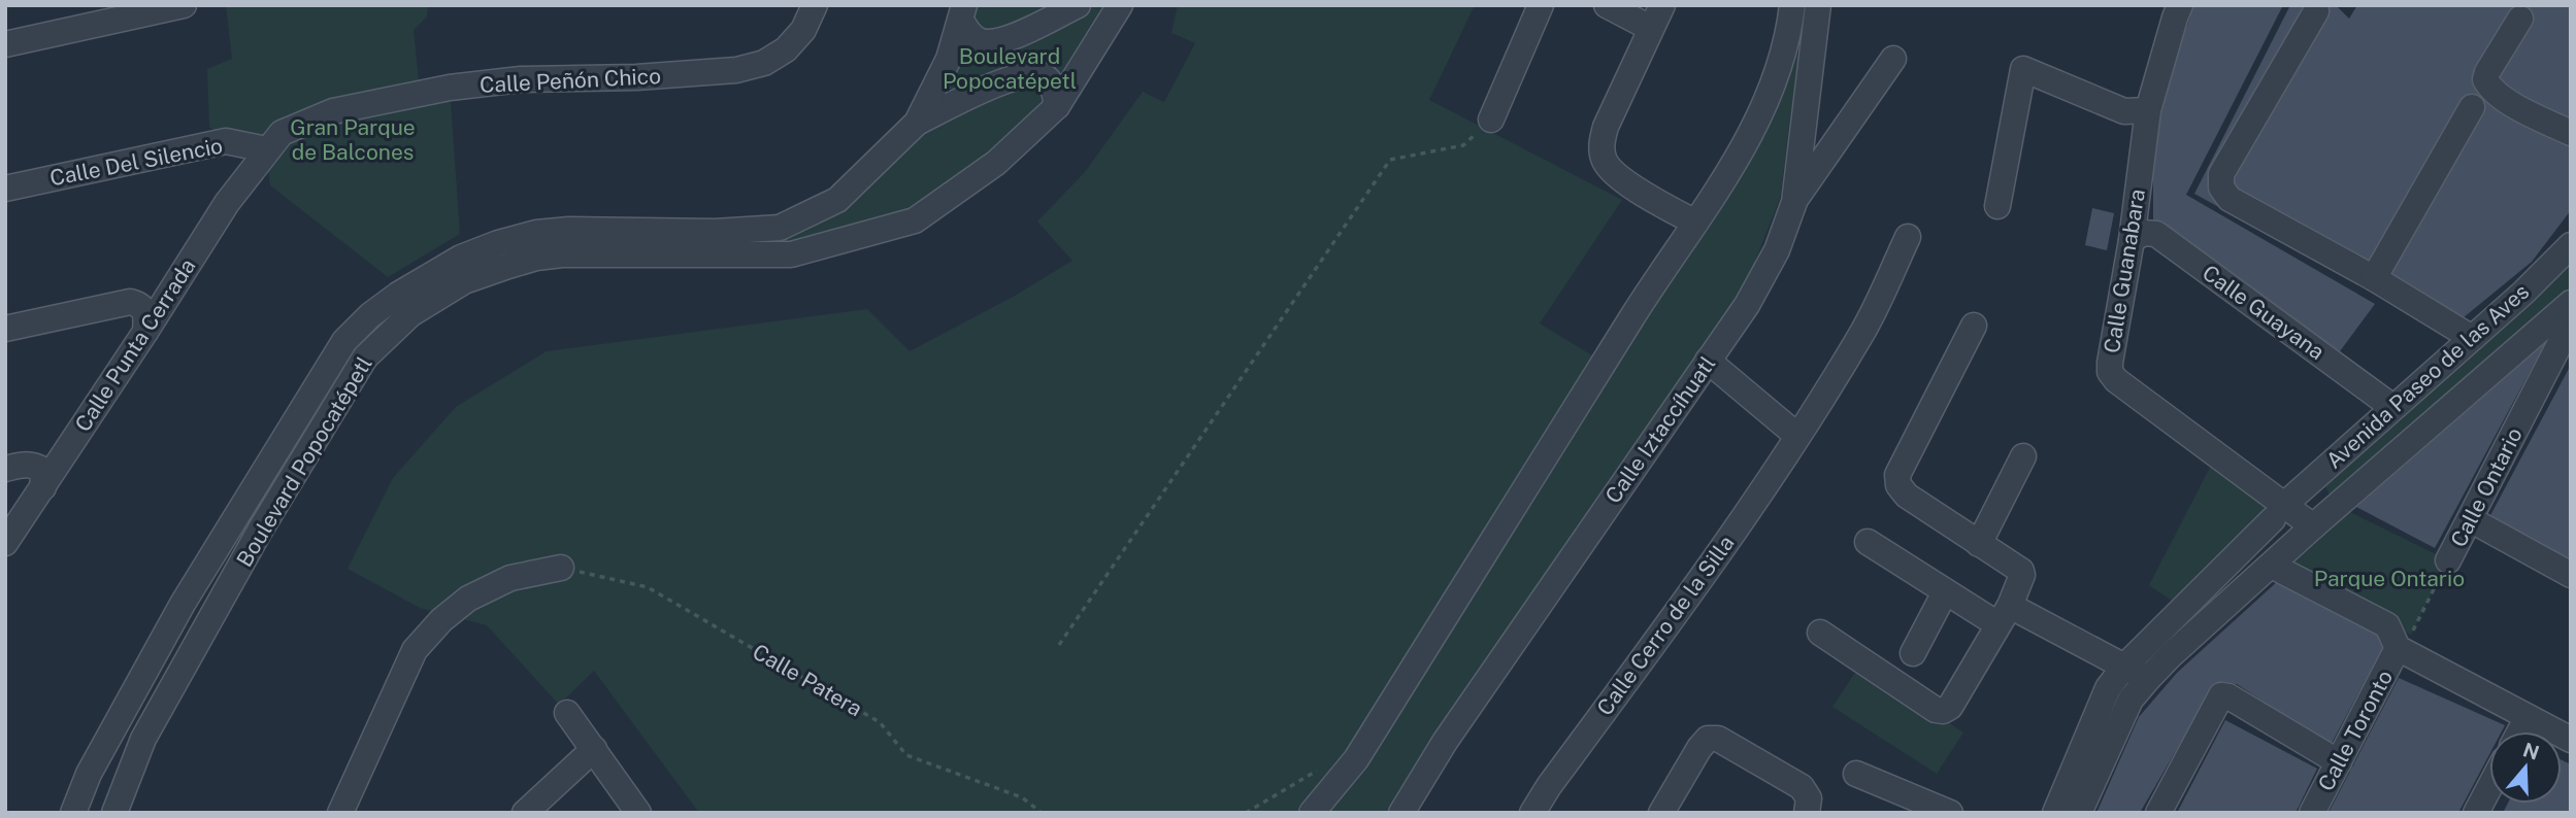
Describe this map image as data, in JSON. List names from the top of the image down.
{
  "streets": {
    "street": [
      "Calle Peñón Chico",
      "Calle Del Silencio",
      "Calle Guanabara",
      "Calle Guayana",
      "Calle Punta Cerrada",
      "Avenida Paseo de las Aves",
      "Calle Iztaccíhuatl",
      "Boulevard Popocatépetl",
      "Calle Ontario",
      "Calle Cerro de la Silla",
      "Calle Toronto"
    ],
    "path": ["Calle Patera"]
  },
  "crossings": [
    ["Calle Peñón Chico", "Calle Del Silencio"],
    ["Calle Peñón Chico", "Calle Punta Cerrada"],
    ["Calle Del Silencio", "Calle Punta Cerrada"],
    ["Calle Guanabara", "Calle Guayana"],
    ["Calle Guanabara", "Avenida Paseo de las Aves"],
    ["Calle Guayana", "Avenida Paseo de las Aves"],
    ["Avenida Paseo de las Aves", "Calle Toronto"],
    ["Calle Ontario", "Calle Toronto"]
  ],
  "parks": ["Boulevard Popocatépetl", "Gran Parque de Balcones", "Parque Ontario"],
  "north": "top"
}
